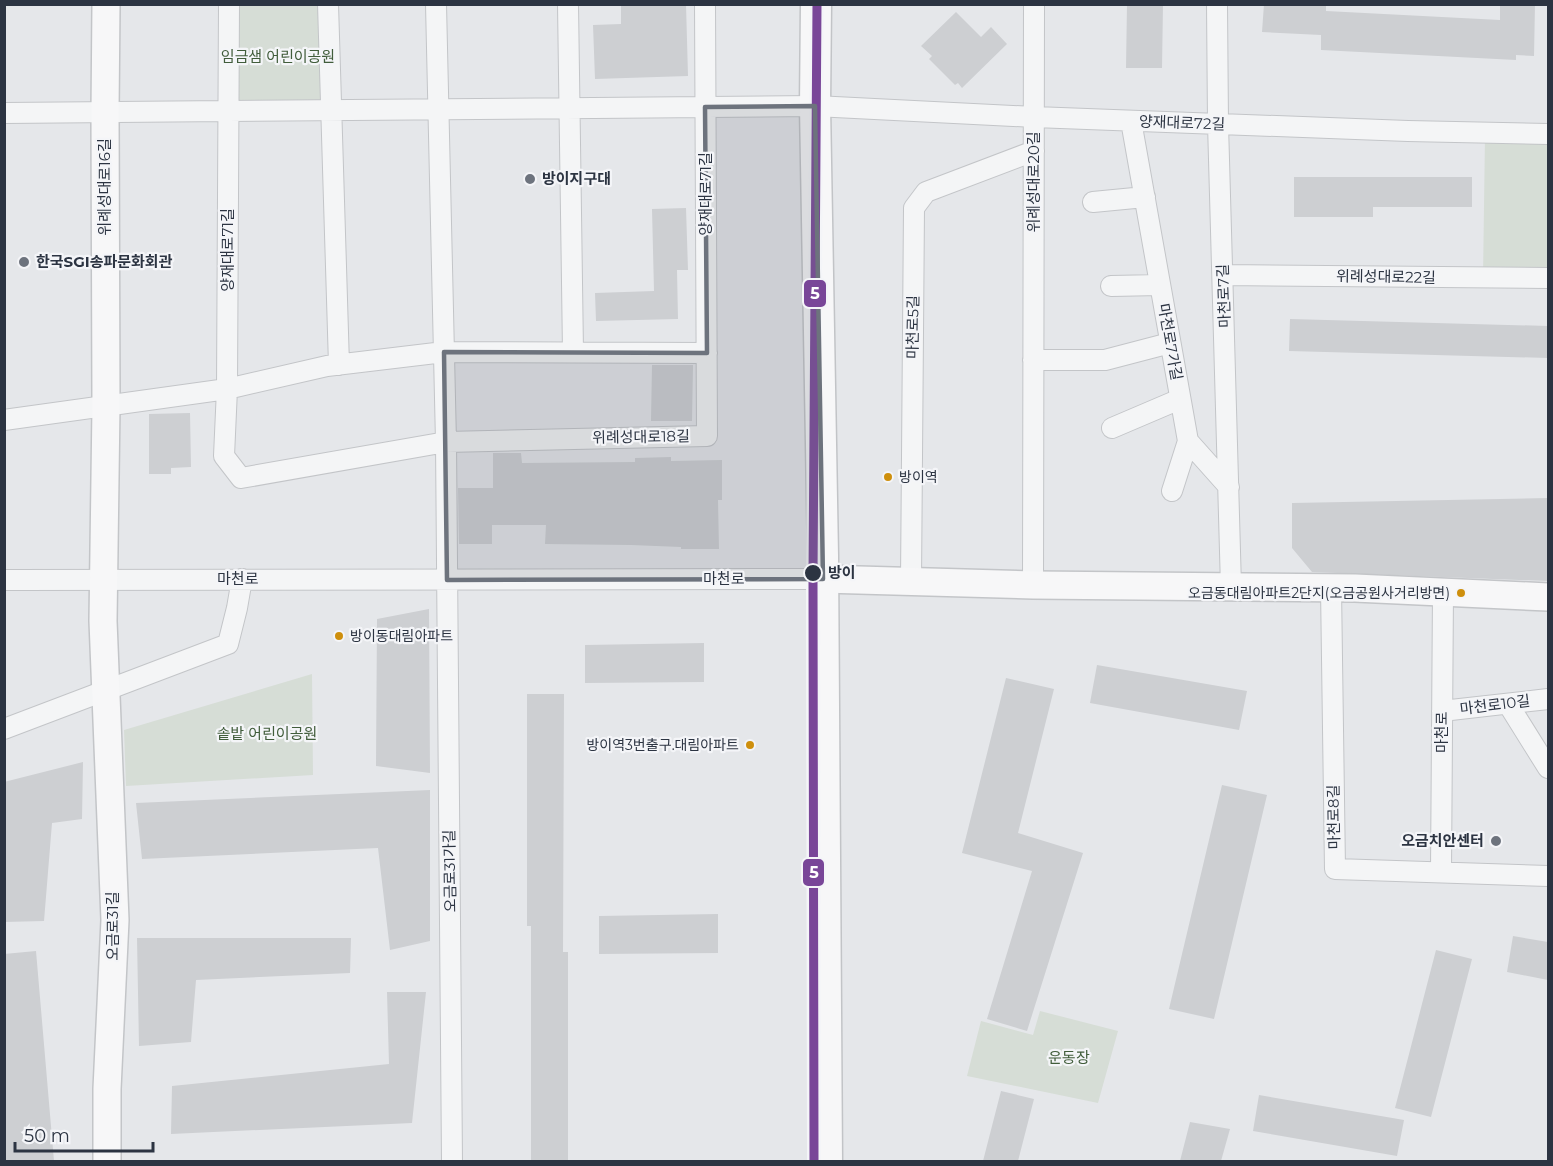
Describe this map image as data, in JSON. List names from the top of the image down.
{
  "streets": {
    "street": [
      "양재대로72길",
      "위례성대로20길",
      "위례성대로16길",
      "양재대로71길",
      "위례성대로22길",
      "마천로7길",
      "마천로5길",
      "마천로7가길",
      "위례성대로18길",
      "마천로",
      "마천로10길",
      "마천로8길",
      "오금로31가길",
      "오금로31길"
    ]
  },
  "crossings": [
    ["양재대로72길", "위례성대로20길"],
    ["양재대로72길", "마천로7길"],
    ["양재대로72길", "마천로7가길"],
    ["위례성대로20길", "마천로5길"],
    ["위례성대로20길", "마천로"],
    ["위례성대로16길", "마천로"],
    ["위례성대로16길", "오금로31길"],
    ["양재대로71길", "위례성대로18길"],
    ["위례성대로22길", "마천로7길"],
    ["마천로7길", "마천로"],
    ["마천로5길", "마천로"],
    ["마천로", "마천로10길"],
    ["마천로", "마천로8길"],
    ["마천로", "오금로31가길"],
    ["마천로", "오금로31길"]
  ],
  "parks": ["임금샘 어린이공원", "솥밭 어린이공원", "운동장"],
  "places": [
    "방이지구대",
    "한국SGI송파문화회관",
    "방이역",
    "방이",
    "오금동대림아파트2단지(오금공원사거리방면)",
    "방이동대림아파트",
    "방이역3번출구.대림아파트",
    "오금치안센터"
  ],
  "lines": ["transit line 5"],
  "scale_bar": "50 m"
}
